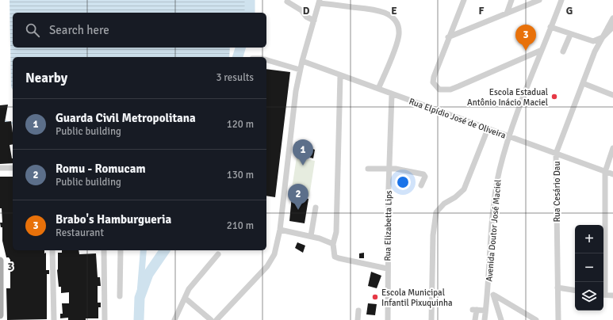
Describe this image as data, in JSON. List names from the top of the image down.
{
  "streets": {
    "street": [
      "Rua Elpídio José de Oliveira",
      "Rua Cesário Dau",
      "Rua Elizabetta Lips",
      "Avenida Doutor José Maciel"
    ]
  },
  "crossings": [
    ["Rua Elpídio José de Oliveira", "Rua Cesário Dau"],
    ["Rua Elpídio José de Oliveira", "Rua Elizabetta Lips"],
    ["Rua Elpídio José de Oliveira", "Avenida Doutor José Maciel"]
  ],
  "places": ["Escola Estadual Antônio Inácio Maciel", "Escola Municipal Infantil Pixuquinha"],
  "page": {
    "search": "Search here",
    "pins": ["3", "1", "2"],
    "heading": ["Nearby", "3 results"],
    "list": [
      {
        "mark": "1",
        "name": "Guarda Civil Metropolitana",
        "note": "Public building",
        "value": "120 m"
      },
      {
        "mark": "2",
        "name": "Romu - Romucam",
        "note": "Public building",
        "value": "130 m"
      },
      {
        "mark": "3",
        "name": "Brabo's Hamburgueria",
        "note": "Restaurant",
        "value": "210 m"
      }
    ],
    "map_buttons": ["+", "−"]
  },
  "grid": {
    "columns": [
      "D",
      "E",
      "F",
      "G"
    ],
    "rows": ["3"]
  }
}
